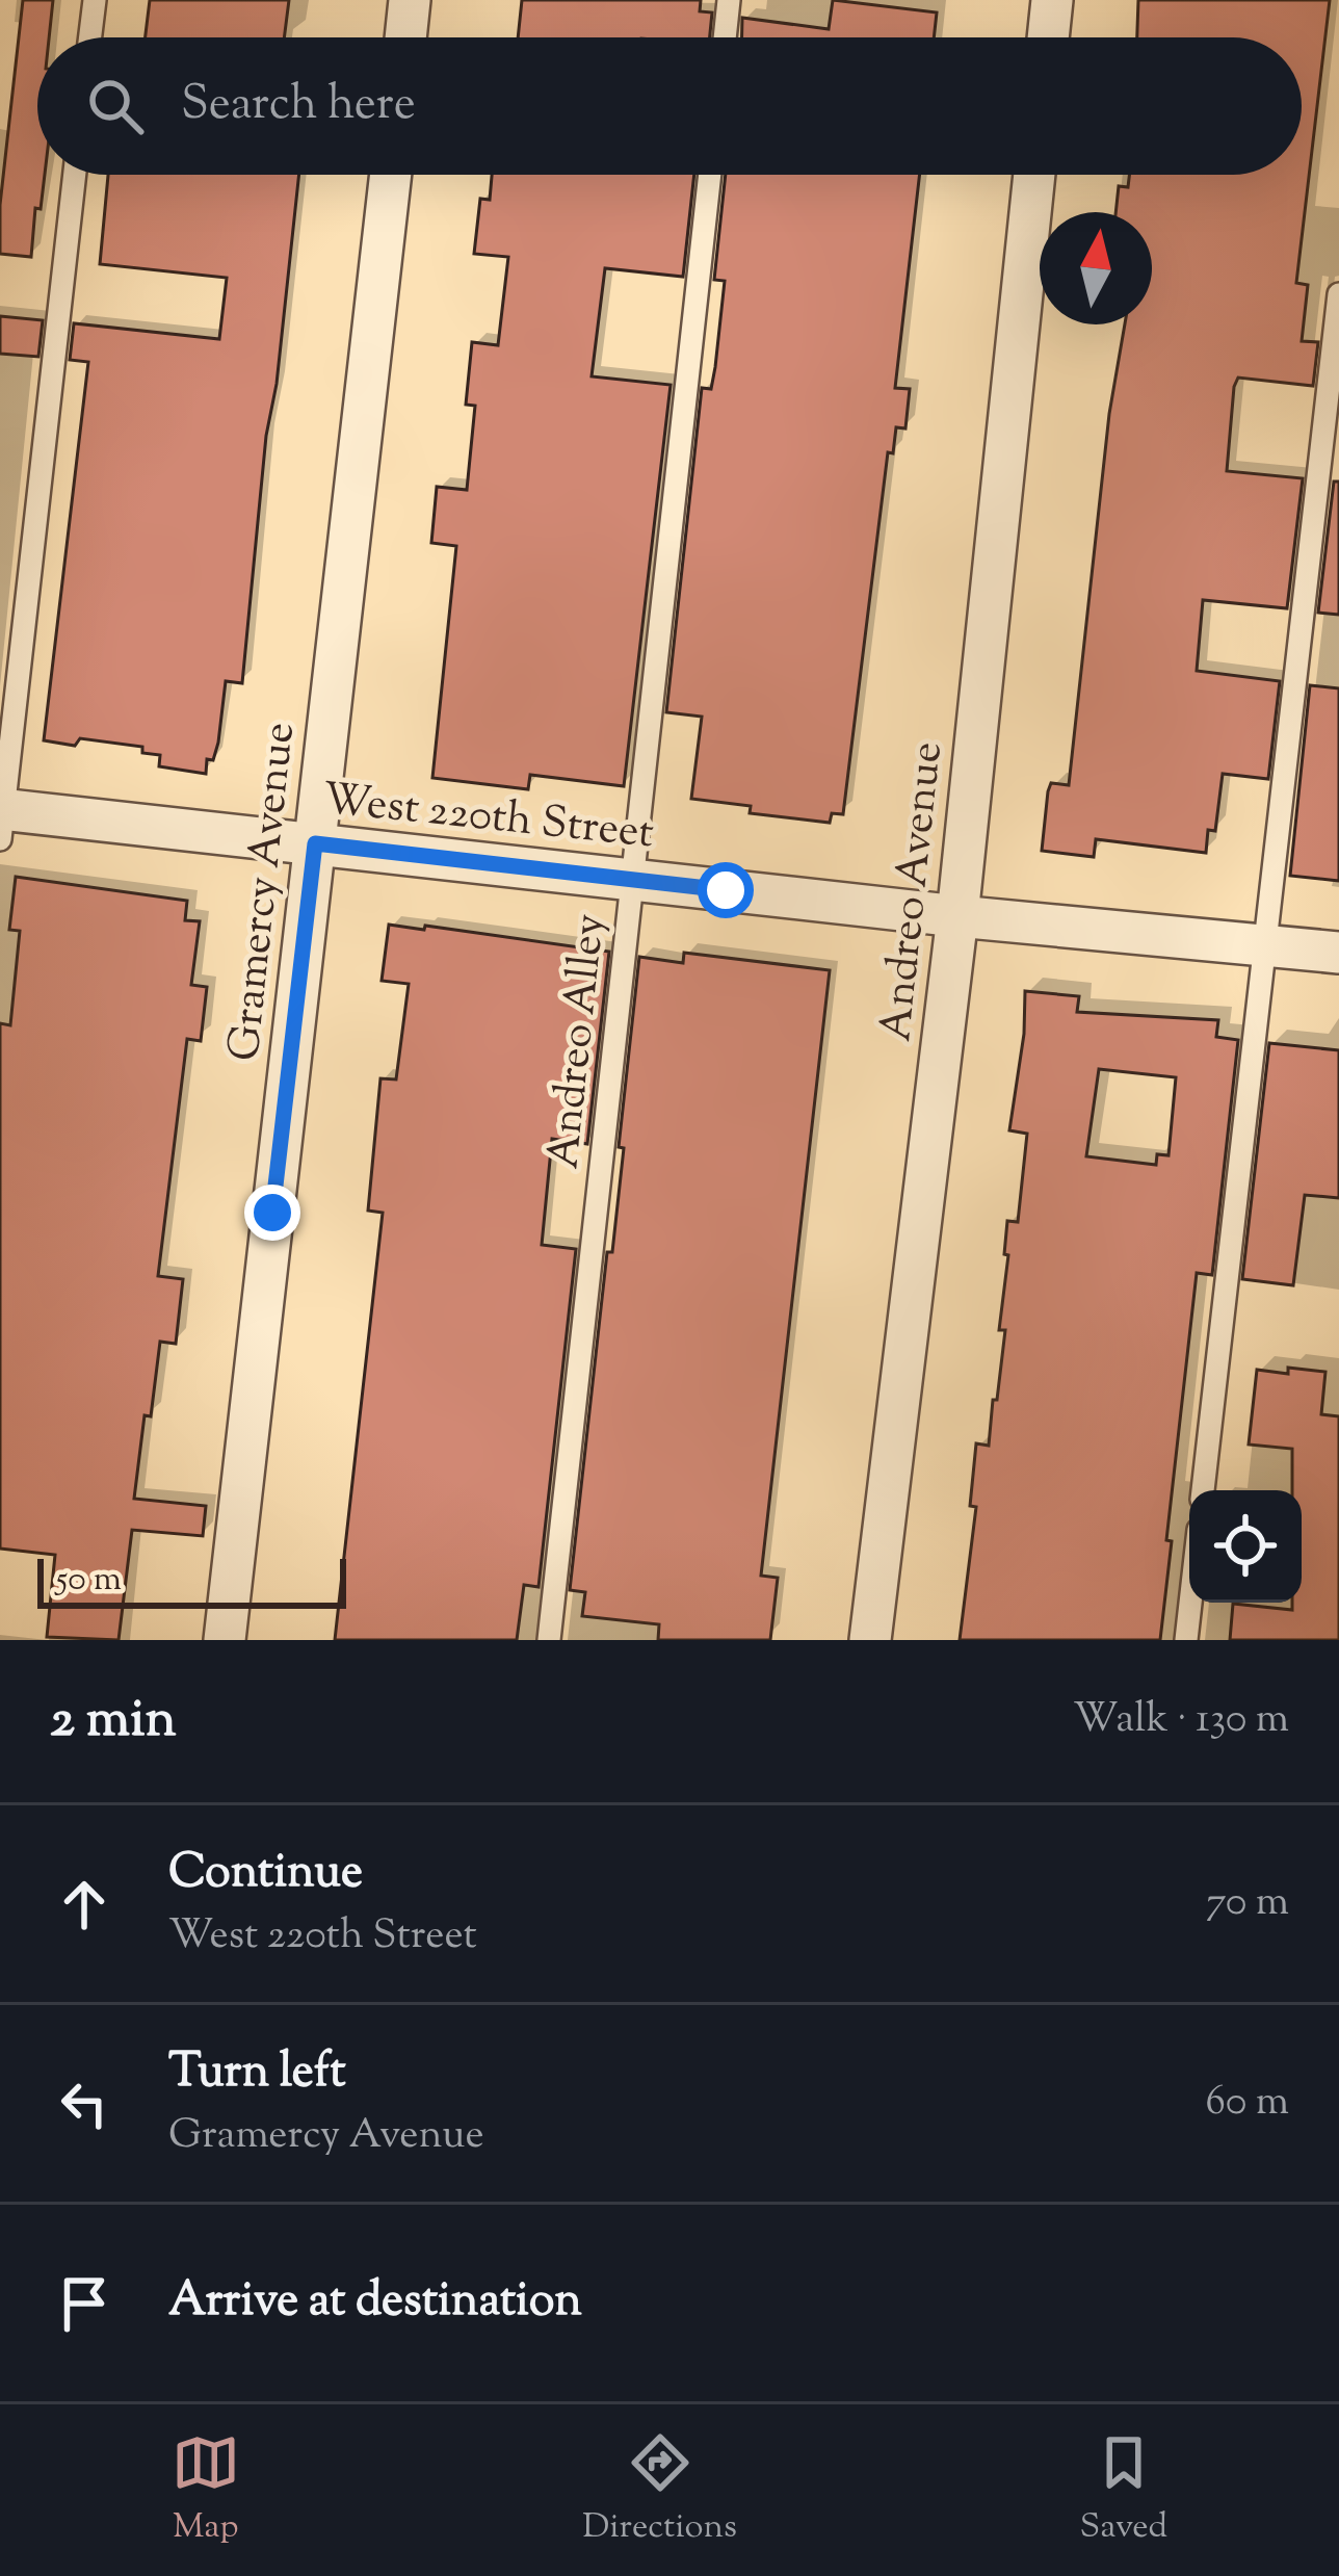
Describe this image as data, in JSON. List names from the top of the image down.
{
  "streets": {
    "street": ["West 220th Street", "Gramercy Avenue", "Andreo Avenue"],
    "lane": ["Andreo Alley"]
  },
  "crossings": [
    ["West 220th Street", "Gramercy Avenue"],
    ["West 220th Street", "Andreo Avenue"],
    ["West 220th Street", "Andreo Alley"]
  ],
  "scale_bar": "50 m",
  "north": "top",
  "page": {
    "search": "Search here",
    "scale": "50 m",
    "heading": ["2 min", "Walk · 130 m"],
    "list": [
      ["Continue", "West 220th Street", "70 m"],
      ["Turn left", "Gramercy Avenue", "60 m"],
      "Arrive at destination"
    ],
    "nav": ["Map", "Directions", "Saved"]
  }
}
